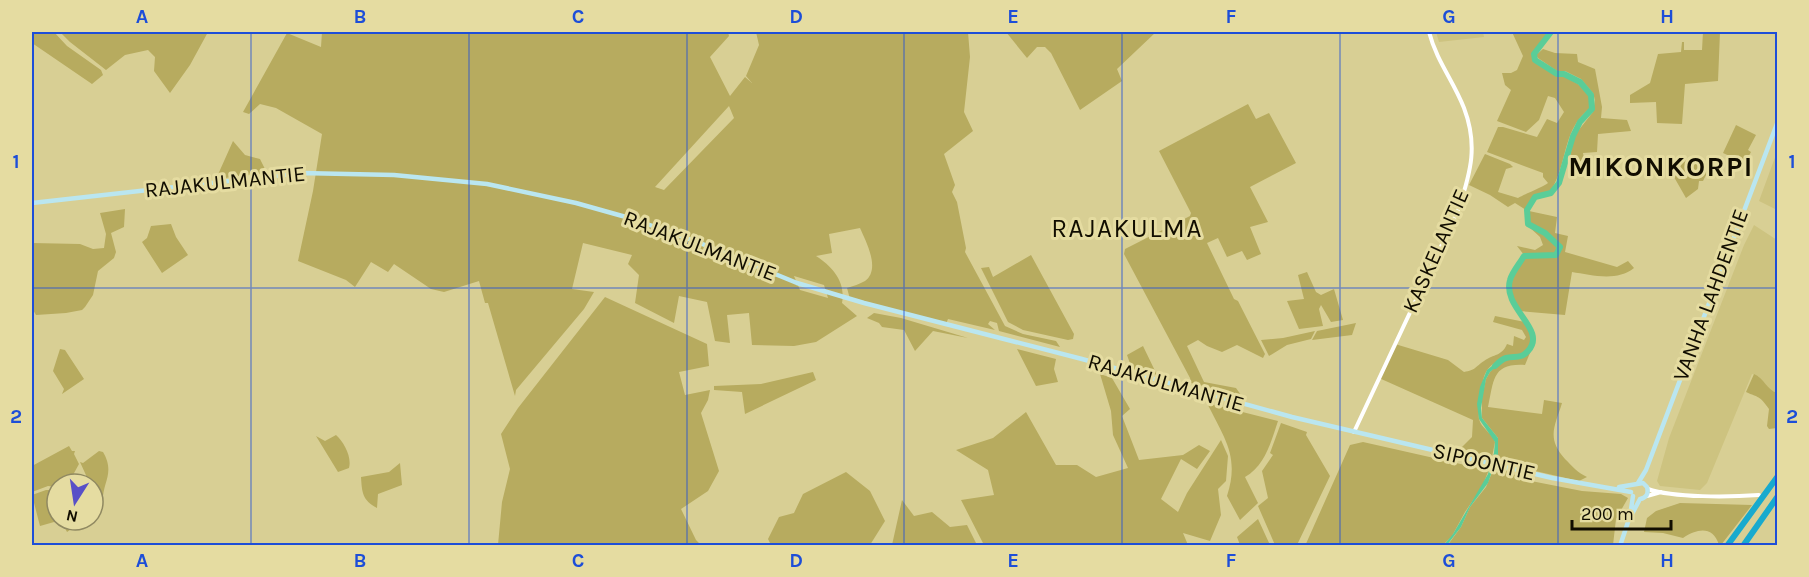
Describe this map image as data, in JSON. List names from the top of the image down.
{
  "streets": {
    "main road": ["RAJAKULMANTIE", "VANHA LAHDENTIE", "SIPOONTIE"],
    "street": ["KASKELANTIE"]
  },
  "crossings": [
    ["RAJAKULMANTIE", "KASKELANTIE"],
    ["RAJAKULMANTIE", "SIPOONTIE"],
    ["KASKELANTIE", "SIPOONTIE"],
    ["VANHA LAHDENTIE", "SIPOONTIE"]
  ],
  "districts": ["MIKONKORPI", "RAJAKULMA"],
  "scale_bar": "200 m",
  "north": "bottom",
  "grid": {
    "columns": [
      "A",
      "B",
      "C",
      "D",
      "E",
      "F",
      "G",
      "H"
    ],
    "rows": ["1", "2"]
  }
}
